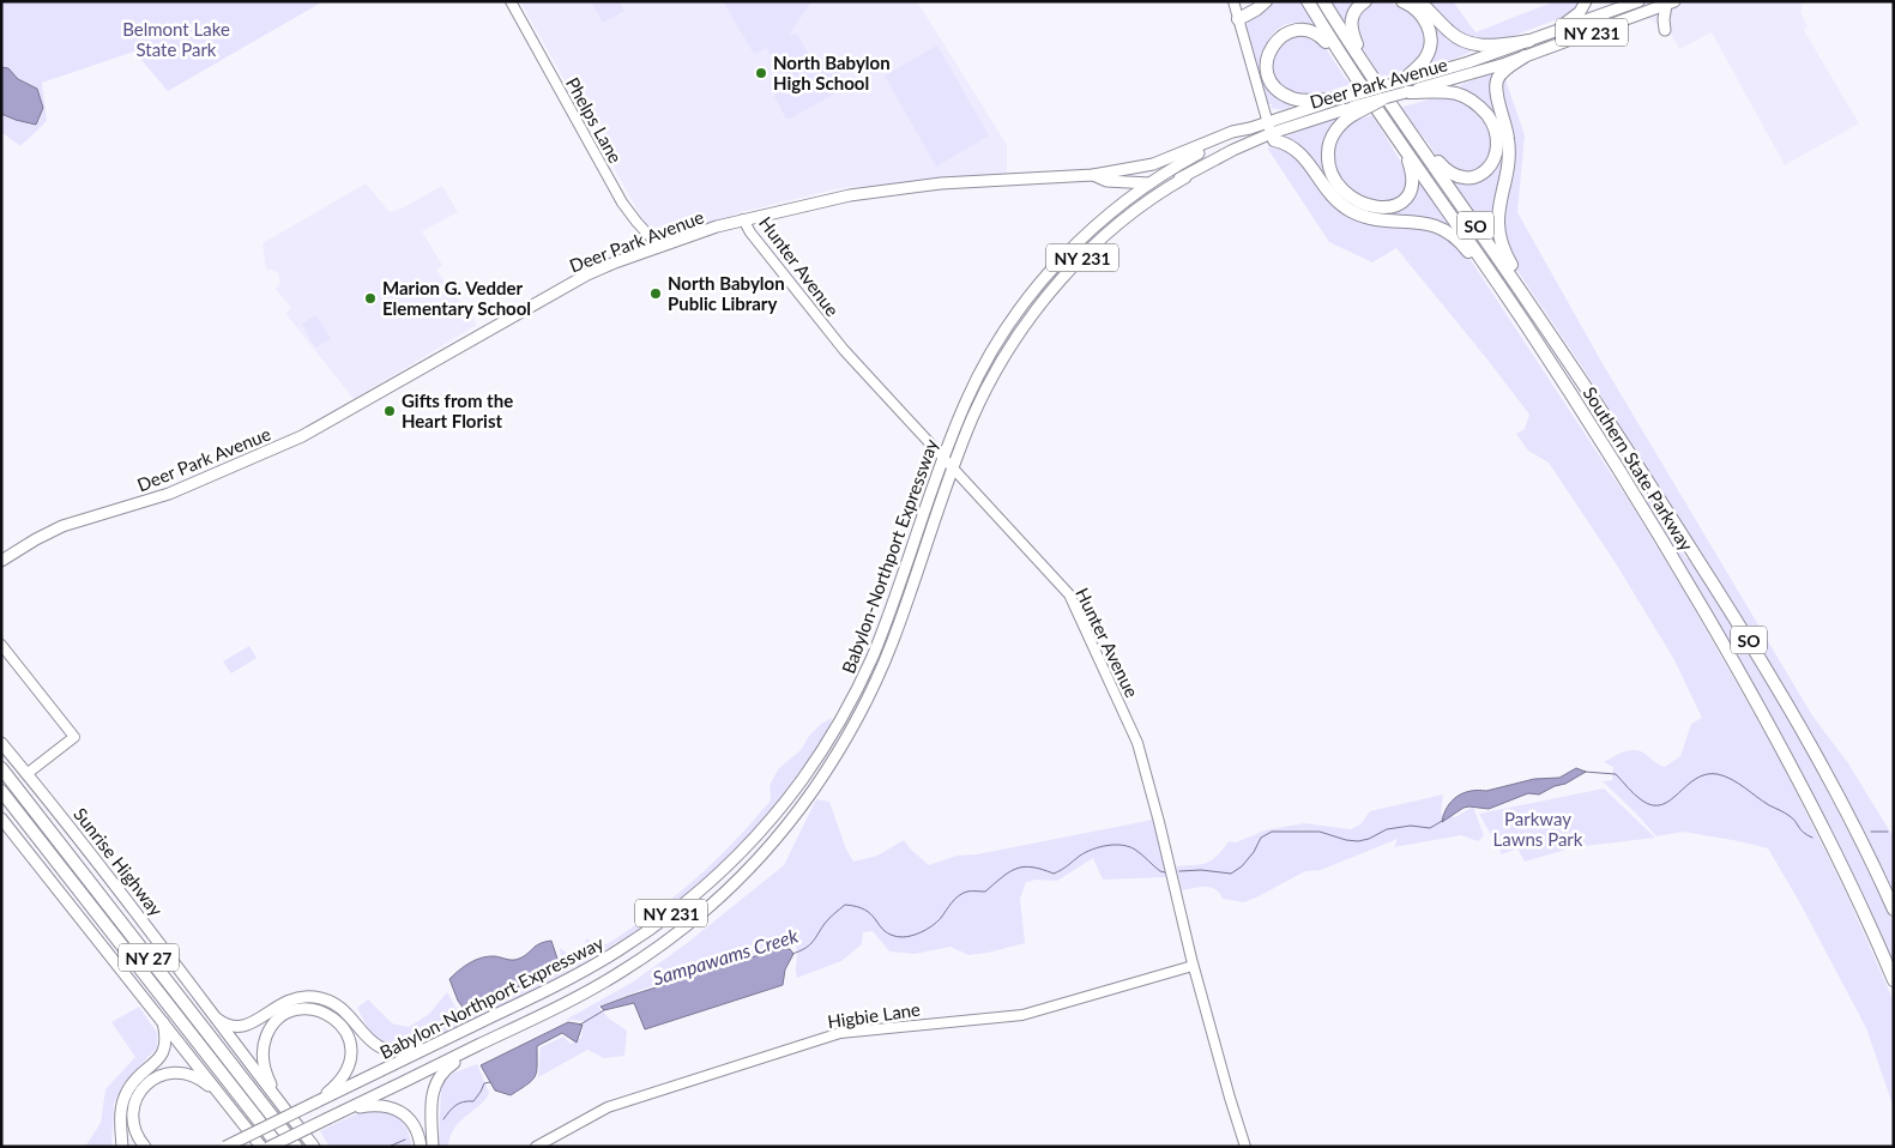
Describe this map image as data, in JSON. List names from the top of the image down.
{
  "streets": {
    "highway": [
      "SO",
      "Southern State Parkway",
      "Sunrise Highway",
      "NY 27"
    ],
    "main road": ["NY 231", "Deer Park Avenue", "Babylon-Northport Expressway"],
    "street": ["Phelps Lane", "Hunter Avenue", "Higbie Lane"]
  },
  "crossings": [
    ["Deer Park Avenue", "Phelps Lane"],
    ["Deer Park Avenue", "Hunter Avenue"],
    ["Deer Park Avenue", "Babylon-Northport Expressway"],
    ["Hunter Avenue", "Babylon-Northport Expressway"],
    ["Hunter Avenue", "Higbie Lane"]
  ],
  "water": ["Sampawams Creek"],
  "parks": ["Belmont Lake State Park", "Parkway Lawns Park"],
  "places": [
    "North Babylon High School",
    "North Babylon Public Library",
    "Marion G. Vedder Elementary School",
    "Gifts from the Heart Florist"
  ]
}
